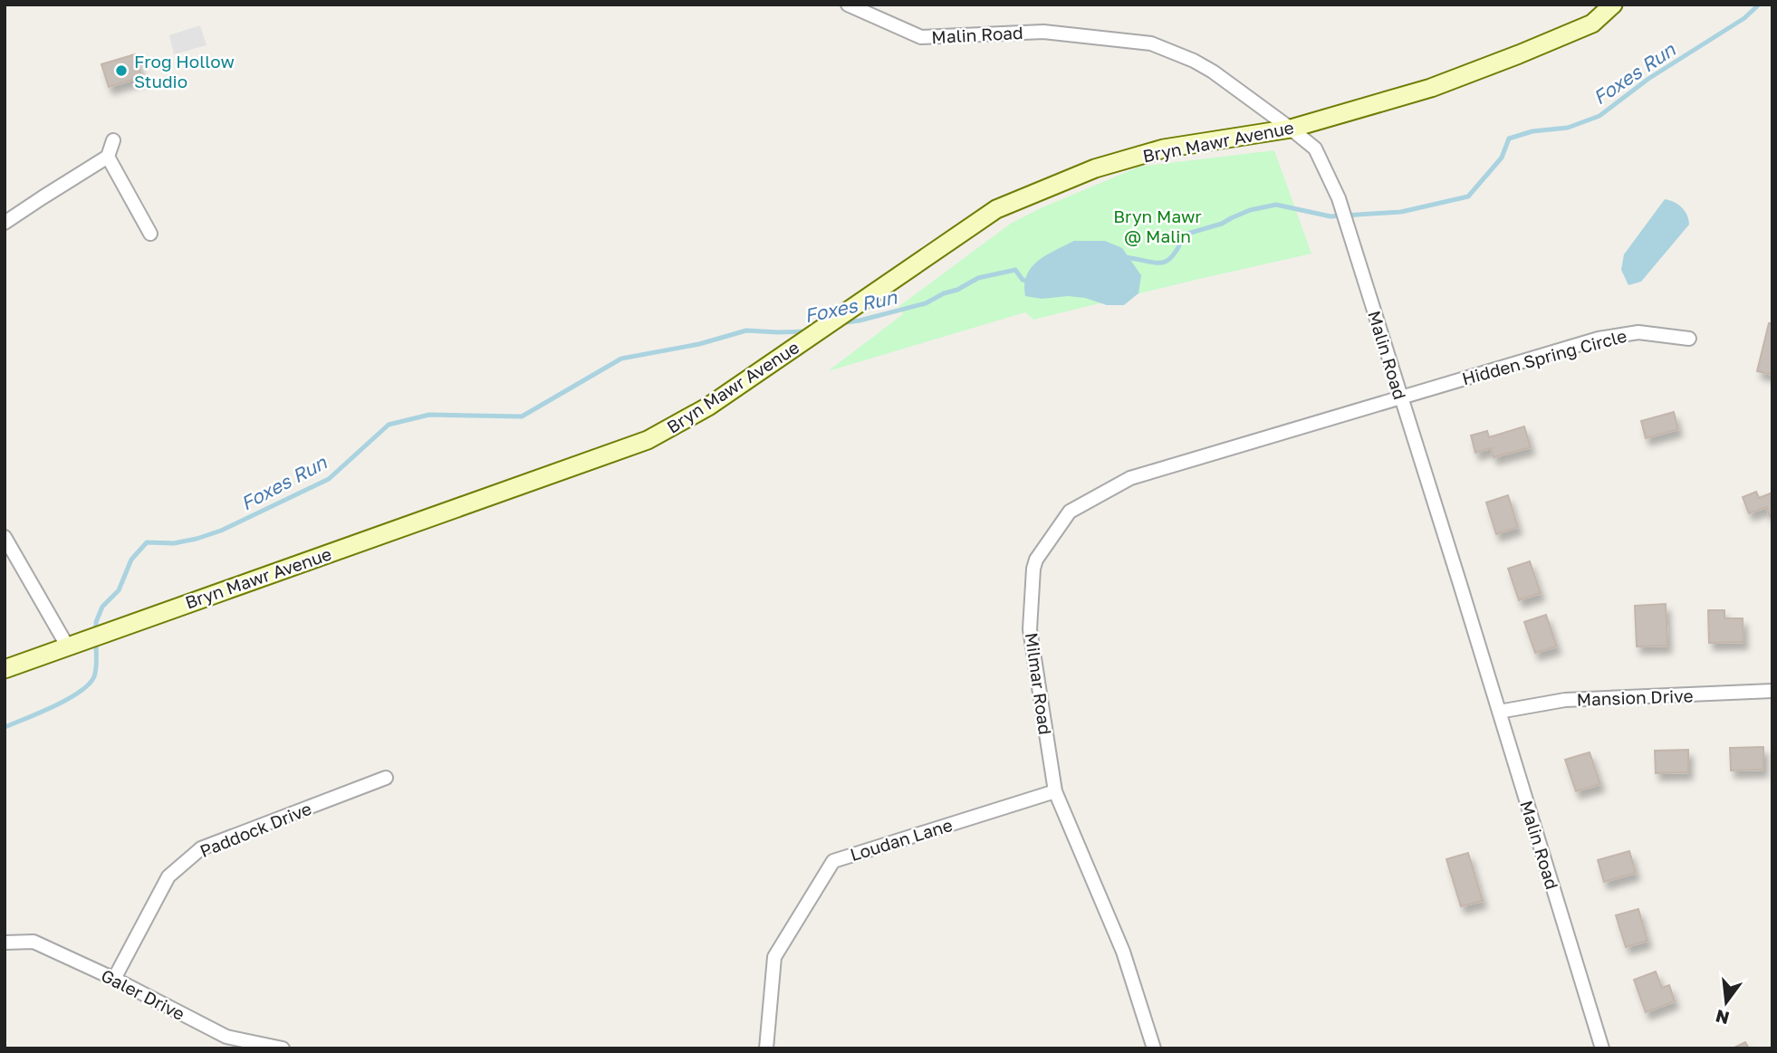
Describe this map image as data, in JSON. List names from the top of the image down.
{
  "streets": {
    "main road": ["Bryn Mawr Avenue"],
    "street": [
      "Malin Road",
      "Hidden Spring Circle",
      "Milmar Road",
      "Mansion Drive",
      "Paddock Drive",
      "Loudan Lane",
      "Galer Drive"
    ]
  },
  "crossings": [
    ["Malin Road", "Bryn Mawr Avenue"],
    ["Malin Road", "Hidden Spring Circle"],
    ["Malin Road", "Milmar Road"],
    ["Malin Road", "Mansion Drive"],
    ["Hidden Spring Circle", "Milmar Road"],
    ["Milmar Road", "Loudan Lane"],
    ["Paddock Drive", "Galer Drive"]
  ],
  "water": ["Foxes Run"],
  "parks": ["Bryn Mawr @ Malin"],
  "places": ["Frog Hollow Studio"],
  "north": "bottom"
}
